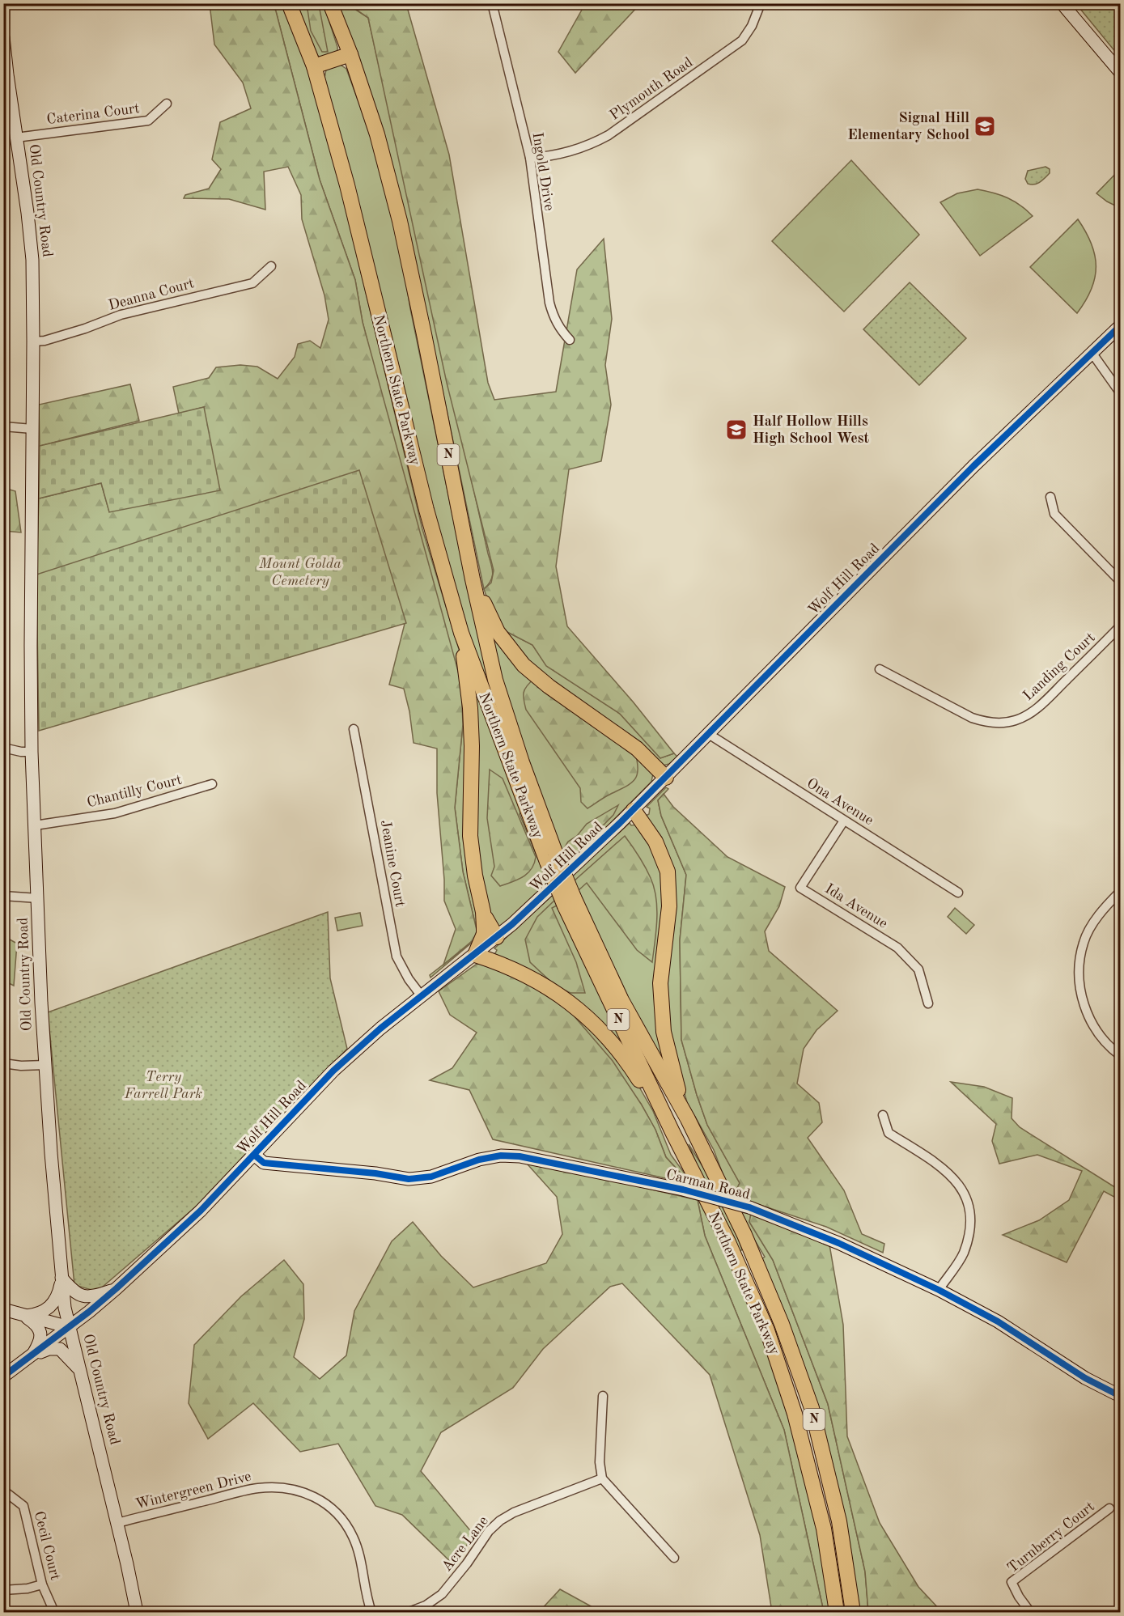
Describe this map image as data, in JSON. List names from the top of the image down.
{
  "streets": {
    "highway": ["Northern State Parkway", "N"],
    "street": [
      "Plymouth Road",
      "Caterina Court",
      "Ingold Drive",
      "Old Country Road",
      "Deanna Court",
      "Wolf Hill Road",
      "Landing Court",
      "Chantilly Court",
      "Ona Avenue",
      "Jeanine Court",
      "Ida Avenue",
      "Carman Road",
      "Wintergreen Drive",
      "Turnberry Court",
      "Acre Lane",
      "Cecil Court"
    ]
  },
  "crossings": [
    ["Plymouth Road", "Ingold Drive"],
    ["Caterina Court", "Old Country Road"],
    ["Old Country Road", "Deanna Court"],
    ["Old Country Road", "Wolf Hill Road"],
    ["Old Country Road", "Chantilly Court"],
    ["Old Country Road", "Wintergreen Drive"],
    ["Wolf Hill Road", "Ona Avenue"],
    ["Wolf Hill Road", "Jeanine Court"],
    ["Wolf Hill Road", "Carman Road"],
    ["Ona Avenue", "Ida Avenue"]
  ],
  "parks": ["Mount Golda Cemetery", "Terry Farrell Park"],
  "places": {
    "school or university": ["Signal Hill Elementary School", "Half Hollow Hills High School West"]
  }
}
